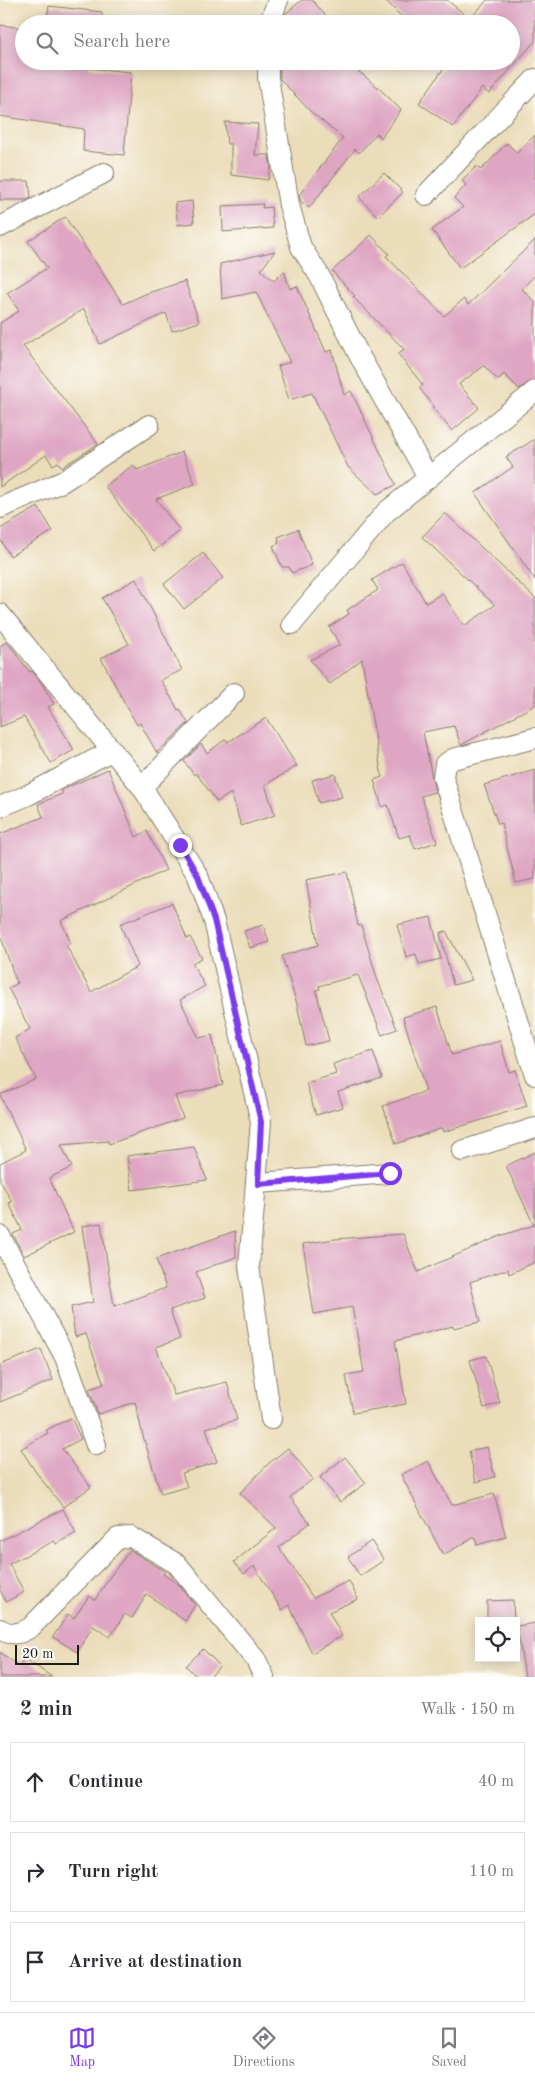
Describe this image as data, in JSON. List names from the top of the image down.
{
  "scale_bar": "20 m",
  "page": {
    "search": "Search here",
    "scale": "20 m",
    "heading": ["2 min", "Walk · 150 m"],
    "list": [
      ["Continue", "40 m"],
      ["Turn right", "110 m"],
      "Arrive at destination"
    ],
    "nav": ["Map", "Directions", "Saved"]
  }
}
